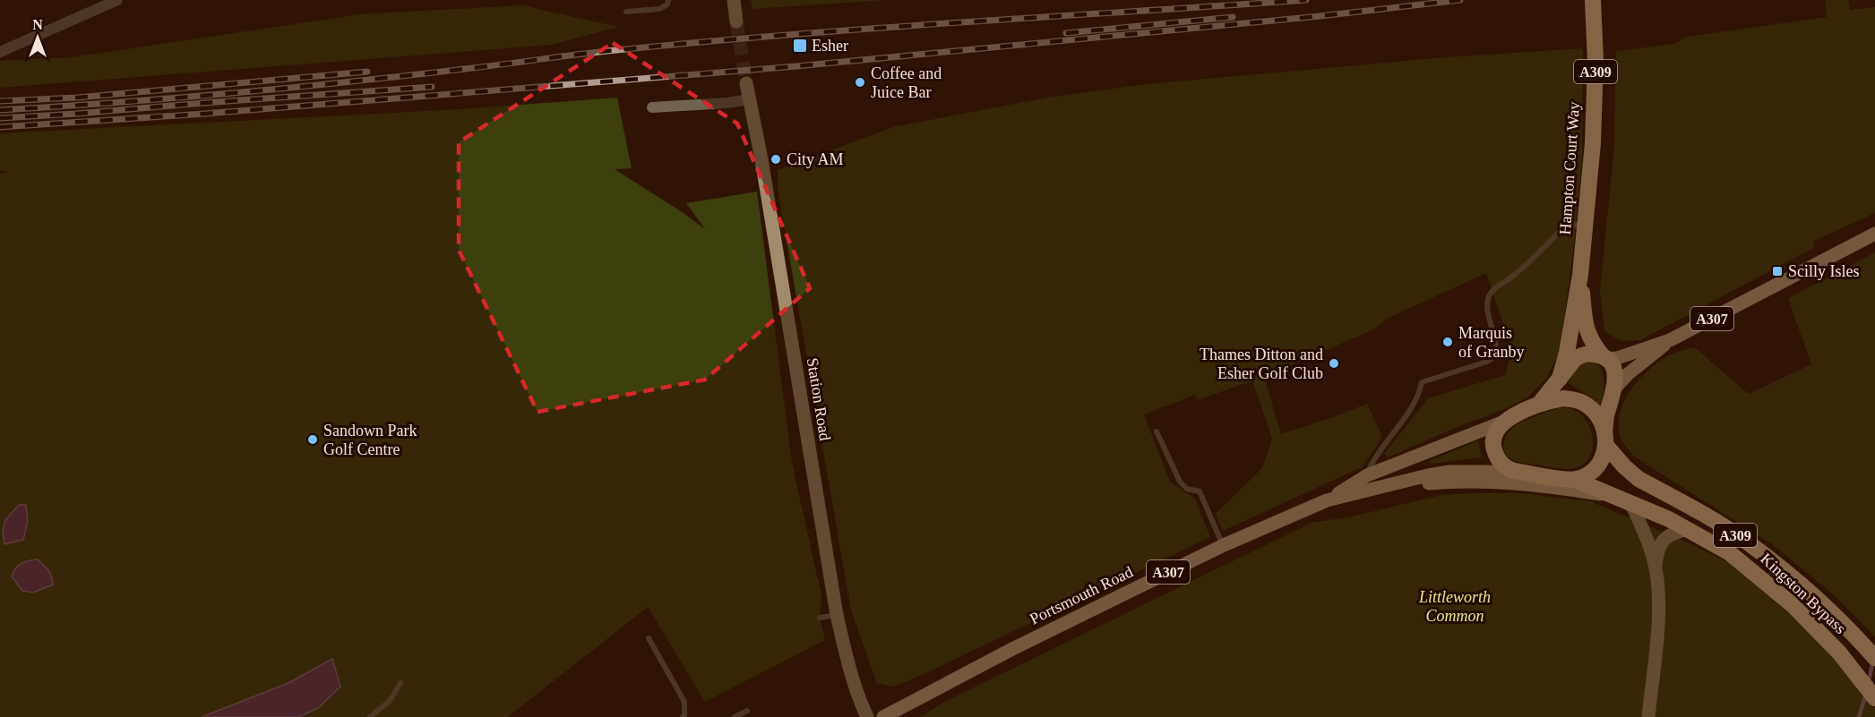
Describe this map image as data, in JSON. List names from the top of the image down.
{
  "streets": {
    "highway": ["A309", "Hampton Court Way", "Kingston Bypass"],
    "main road": ["A307", "Station Road", "Portsmouth Road"]
  },
  "crossings": [
    ["Hampton Court Way", "A307"],
    ["Kingston Bypass", "Portsmouth Road"]
  ],
  "parks": ["Littleworth Common"],
  "places": {
    "transit": ["Esher", "Scilly Isles"],
    "other": [
      "Coffee and Juice Bar",
      "City AM",
      "Marquis of Granby",
      "Thames Ditton and Esher Golf Club",
      "Sandown Park Golf Centre"
    ]
  },
  "north": "top"
}
